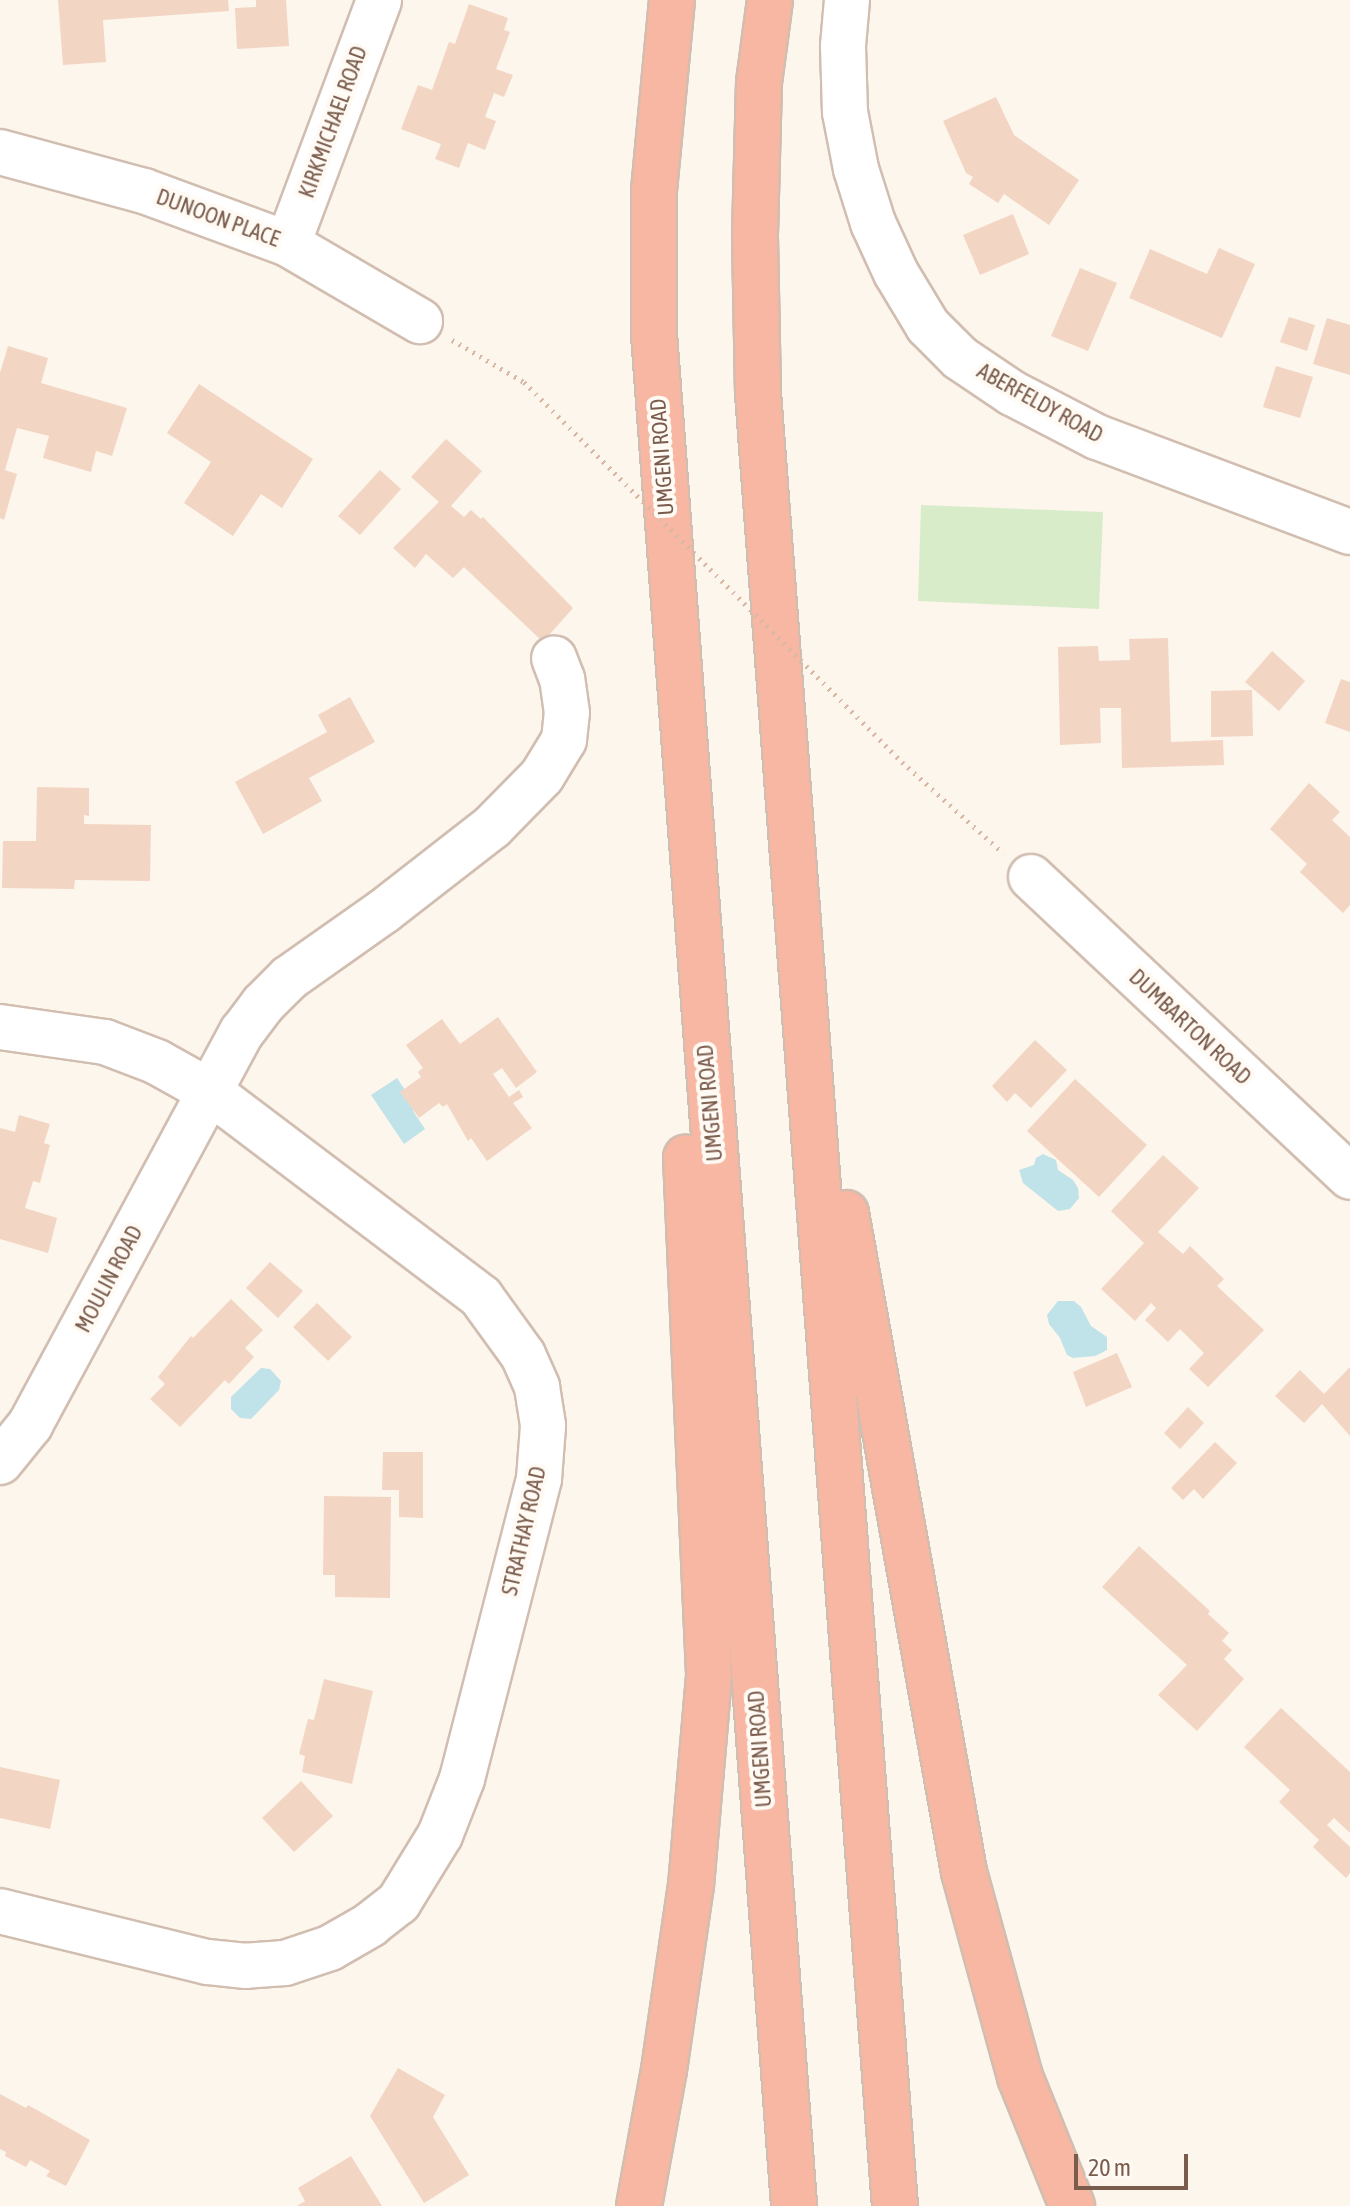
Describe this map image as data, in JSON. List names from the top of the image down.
{
  "streets": {
    "highway": ["UMGENI ROAD"],
    "street": [
      "KIRKMICHAEL ROAD",
      "DUNOON PLACE",
      "ABERFELDY ROAD",
      "DUMBARTON ROAD",
      "MOULIN ROAD",
      "STRATHAY ROAD"
    ]
  },
  "crossings": [
    ["KIRKMICHAEL ROAD", "DUNOON PLACE"],
    ["MOULIN ROAD", "STRATHAY ROAD"]
  ],
  "scale_bar": "20 m"
}
